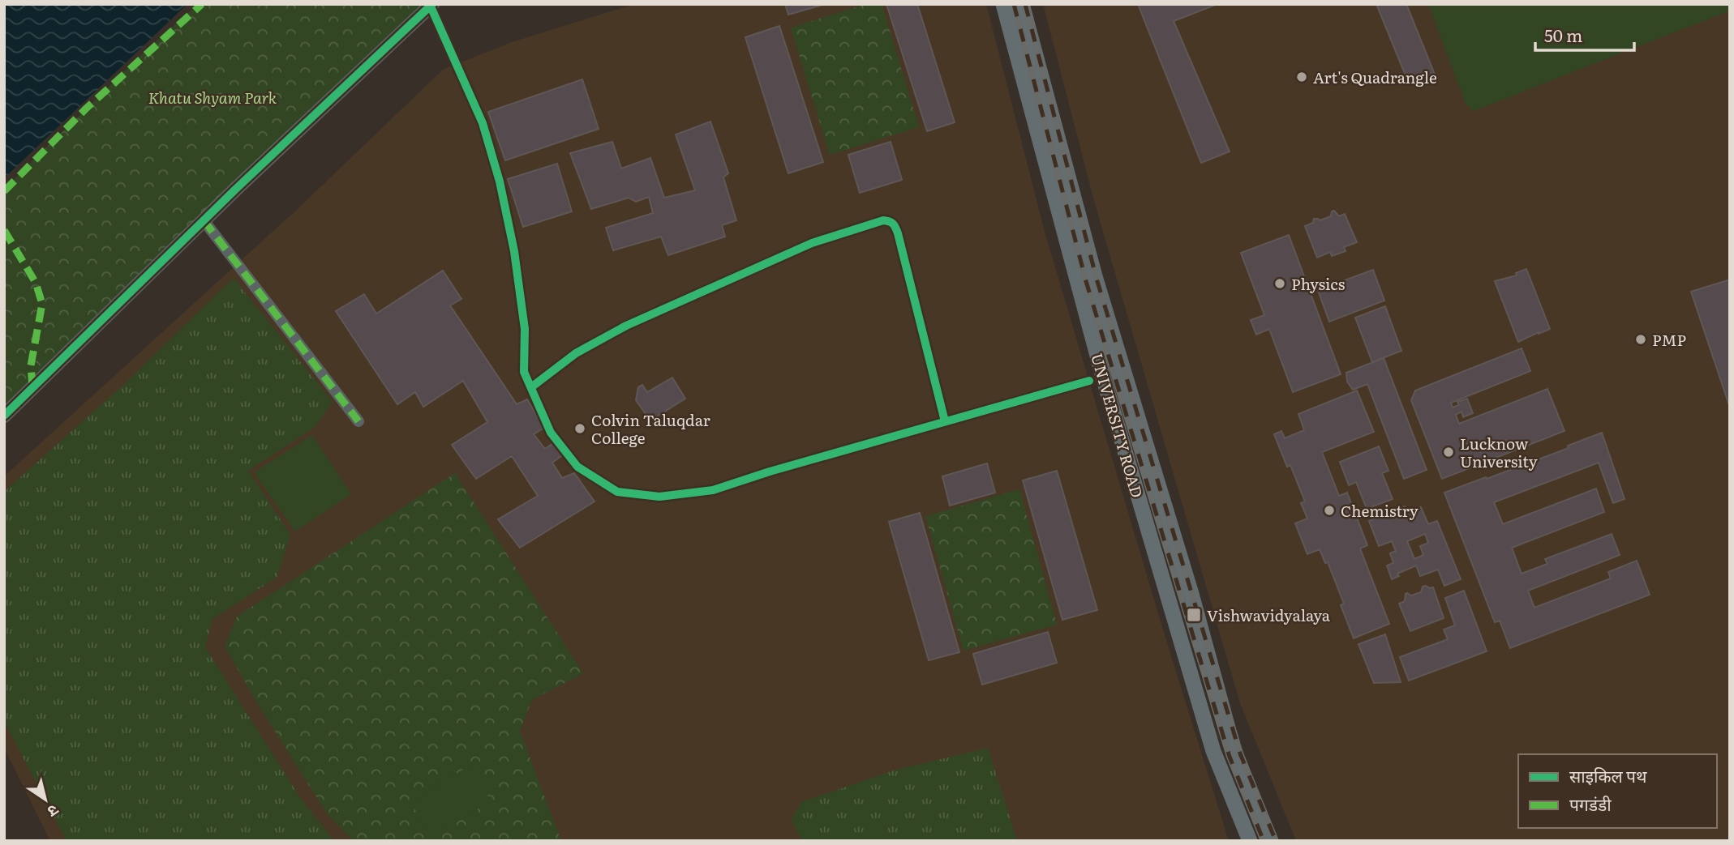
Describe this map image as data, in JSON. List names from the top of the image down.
{
  "streets": {
    "main road": ["UNIVERSITY ROAD"]
  },
  "parks": ["Khatu Shyam Park"],
  "places": {
    "other": [
      "Art's Quadrangle",
      "Physics",
      "PMP",
      "Colvin Taluqdar College",
      "Lucknow University",
      "Chemistry"
    ],
    "transit": ["Vishwavidyalaya"]
  },
  "legend": ["साइकिल पथ", "पगडंडी"],
  "scale_bar": "50 m",
  "north": "bottom right"
}
